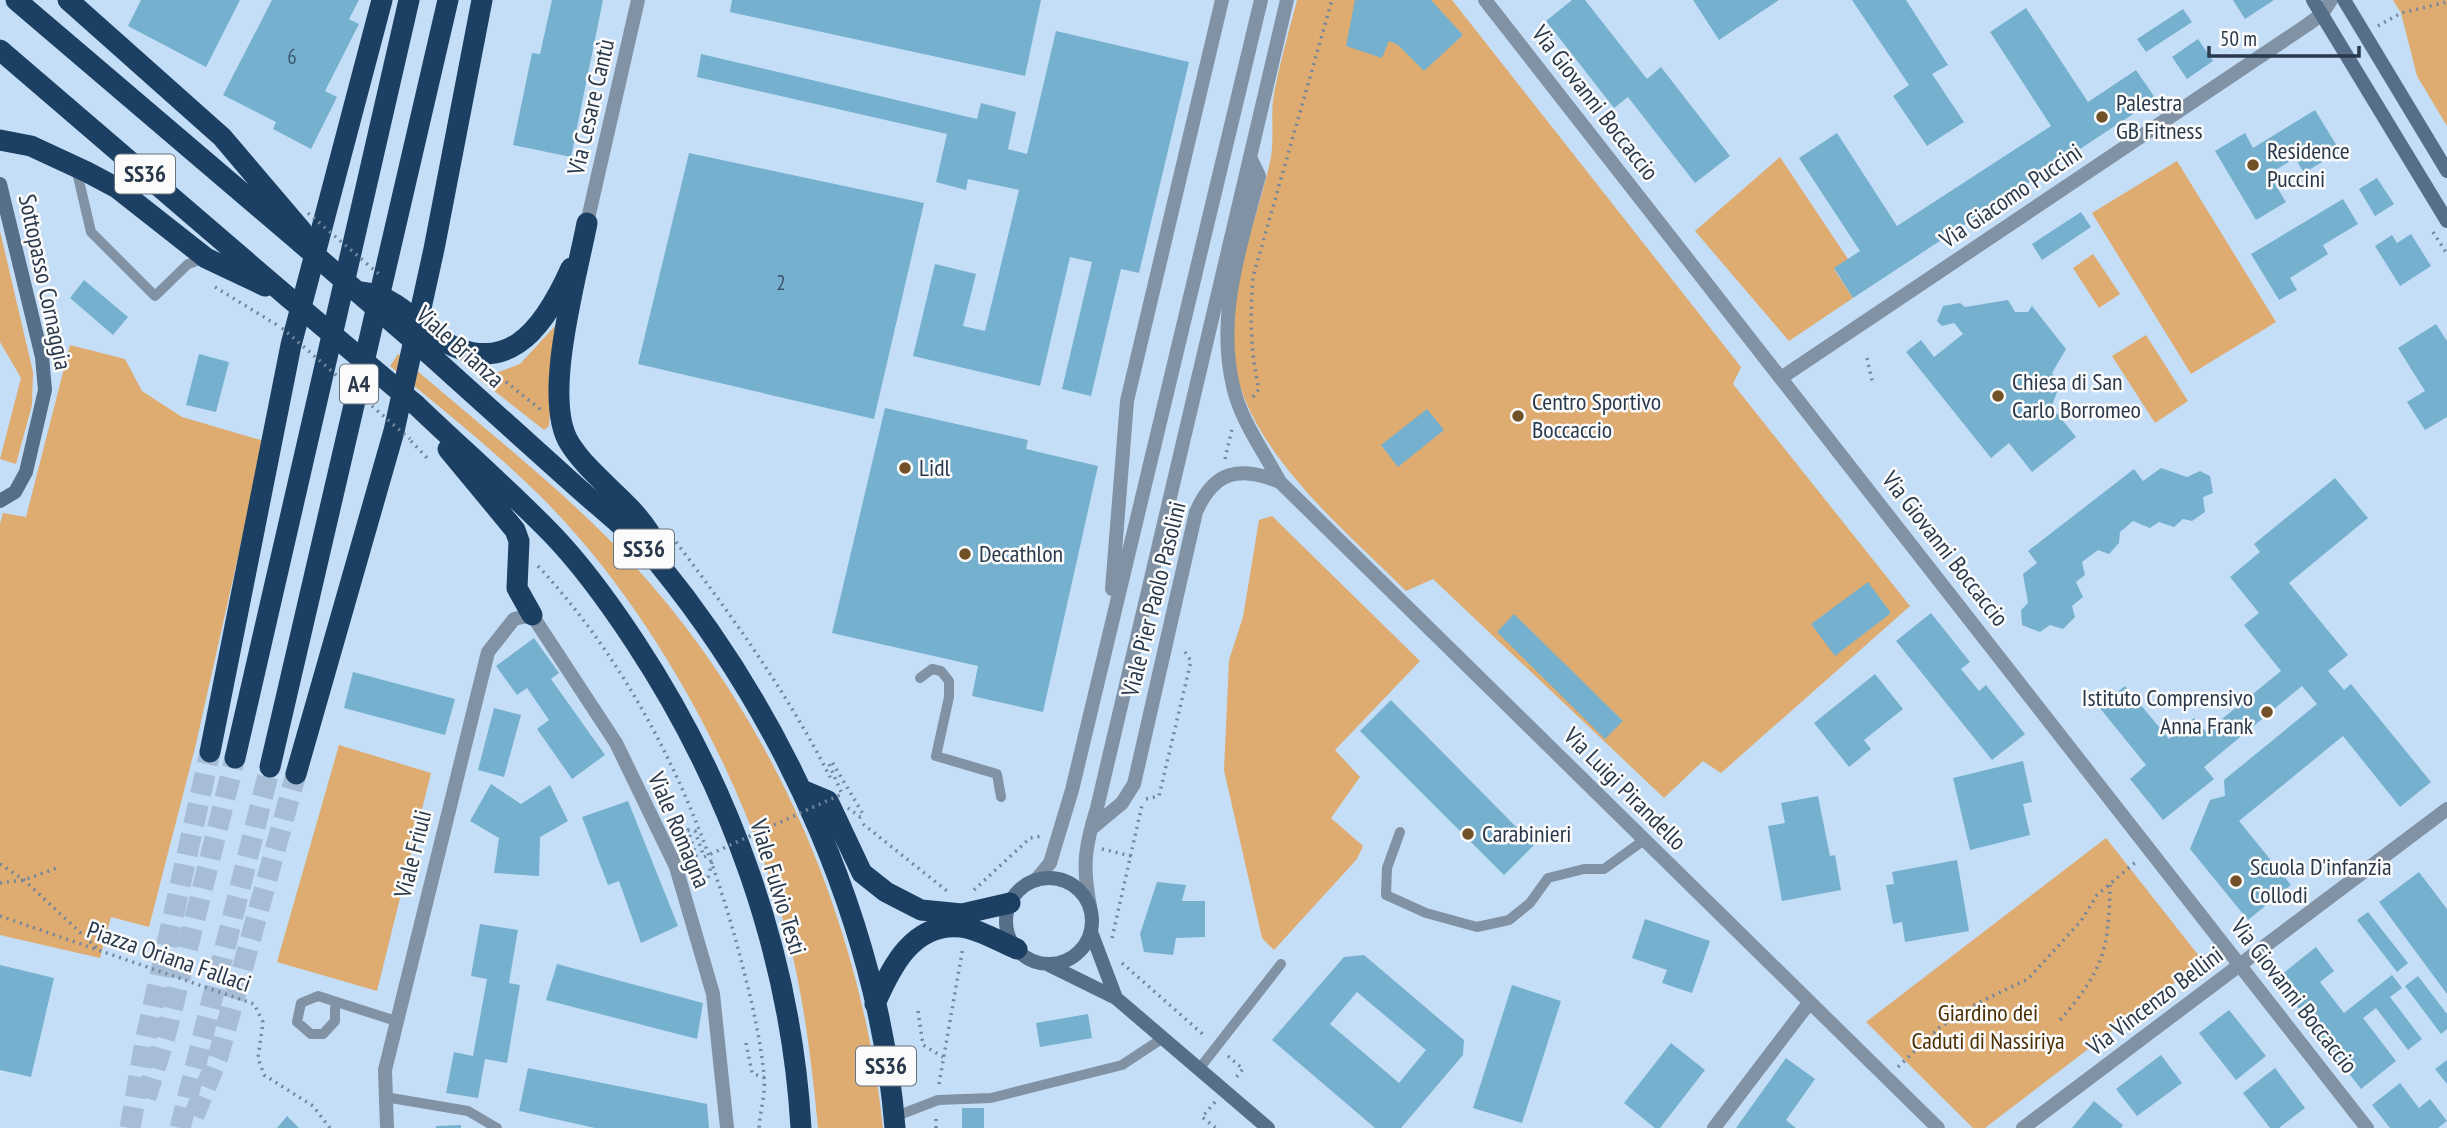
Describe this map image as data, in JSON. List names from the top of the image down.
{
  "streets": {
    "highway": [
      "SS36",
      "Viale Brianza",
      "A4",
      "Viale Fulvio Testi"
    ],
    "street": [
      "Via Giovanni Boccaccio",
      "Via Cesare Cantù",
      "Via Giacomo Puccini",
      "Sottopasso Cornaggia",
      "Viale Pier Paolo Pasolini",
      "Via Luigi Pirandello",
      "Viale Romagna",
      "Viale Friuli",
      "Via Vincenzo Bellini"
    ],
    "path": ["Piazza Oriana Fallaci"]
  },
  "crossings": [
    ["Via Giovanni Boccaccio", "Via Giacomo Puccini"],
    ["Via Giovanni Boccaccio", "Via Vincenzo Bellini"],
    ["SS36", "Viale Brianza"],
    ["SS36", "Viale Fulvio Testi"],
    ["Viale Pier Paolo Pasolini", "Via Luigi Pirandello"],
    ["Viale Romagna", "Viale Friuli"]
  ],
  "parks": ["Giardino dei Caduti di Nassiriya"],
  "places": [
    "Palestra GB Fitness",
    "Residence Puccini",
    "Chiesa di San Carlo Borromeo",
    "Centro Sportivo Boccaccio",
    "Lidl",
    "Decathlon",
    "Istituto Comprensivo Anna Frank",
    "Carabinieri",
    "Scuola D'infanzia Collodi"
  ],
  "house_numbers": ["6", "2"],
  "scale_bar": "50 m"
}
